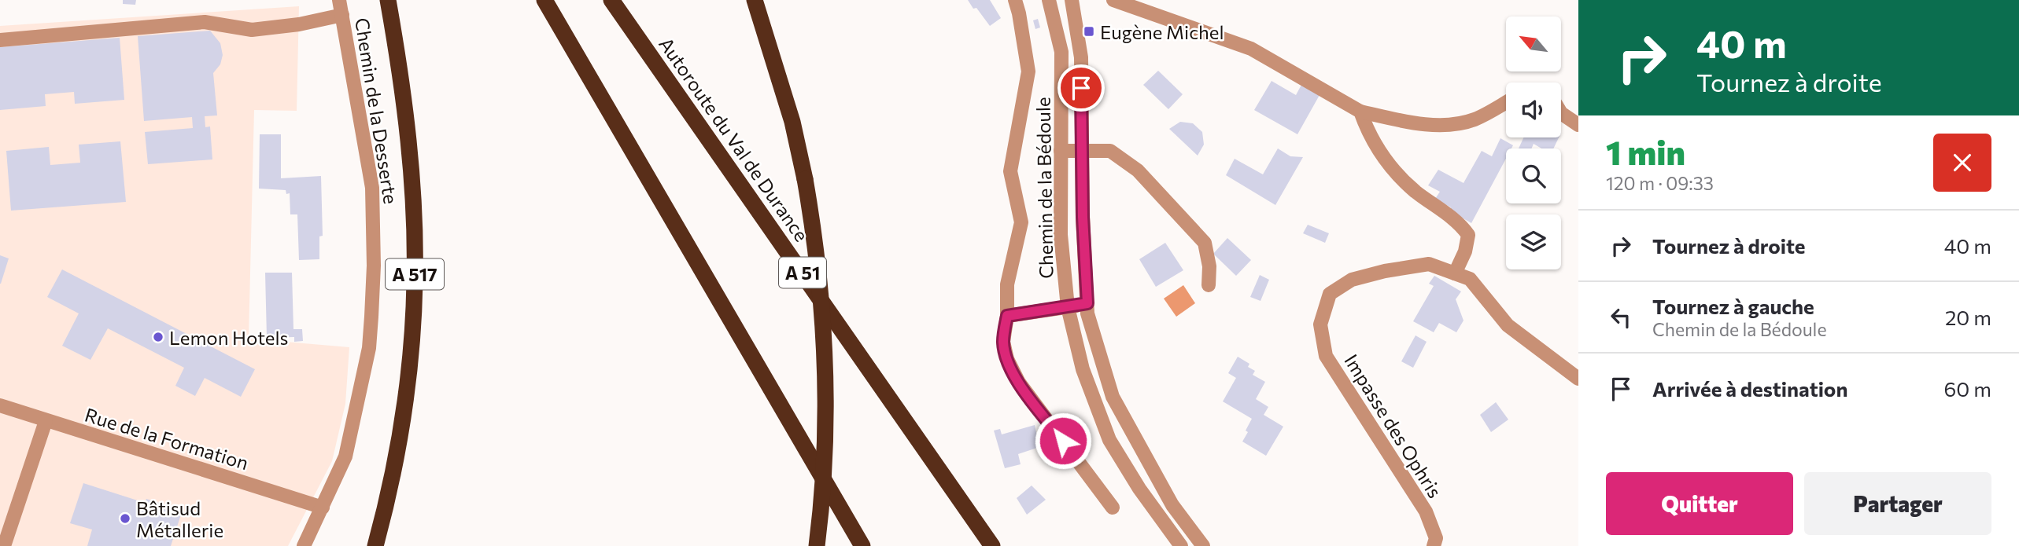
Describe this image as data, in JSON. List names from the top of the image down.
{
  "streets": {
    "highway": ["Autoroute du Val de Durance", "A 51", "A 517"],
    "street": [
      "Chemin de la Desserte",
      "Chemin de la Bédoule",
      "Impasse des Ophris",
      "Rue de la Formation"
    ]
  },
  "crossings": [
    ["Chemin de la Desserte", "Rue de la Formation"]
  ],
  "places": {
    "transit": ["Eugène Michel"],
    "other": ["Lemon Hotels", "Bâtisud Métallerie"]
  },
  "north": "top left",
  "page": {
    "turn": ["40 m", "Tournez à droite"],
    "heading": ["1 min", "120 m · 09:33"],
    "list": [
      {
        "name": "Tournez à droite",
        "value": "40 m"
      },
      {
        "name": "Tournez à gauche",
        "note": "Chemin de la Bédoule",
        "value": "20 m"
      },
      {
        "name": "Arrivée à destination",
        "value": "60 m"
      }
    ],
    "buttons": ["Quitter", "Partager"]
  }
}
